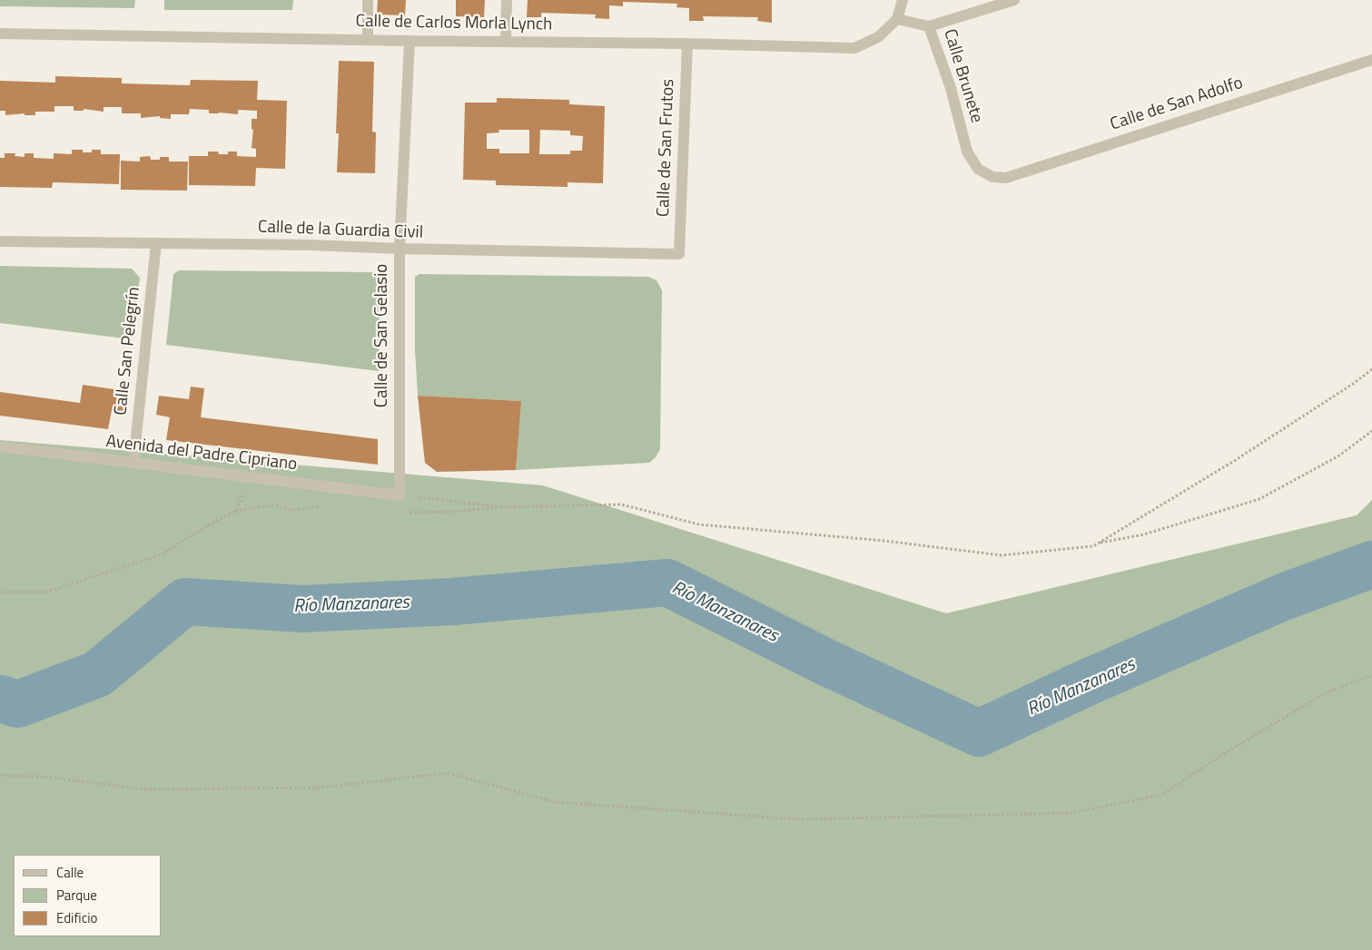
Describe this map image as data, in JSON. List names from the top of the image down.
{
  "streets": {
    "street": [
      "Calle de Carlos Morla Lynch",
      "Calle Brunete",
      "Calle de San Adolfo",
      "Calle de San Frutos",
      "Calle de la Guardia Civil",
      "Calle de San Gelasio",
      "Calle San Pelegrín",
      "Avenida del Padre Cipriano"
    ]
  },
  "crossings": [
    ["Calle de Carlos Morla Lynch", "Calle Brunete"],
    ["Calle de Carlos Morla Lynch", "Calle de San Frutos"],
    ["Calle de Carlos Morla Lynch", "Calle de San Gelasio"],
    ["Calle Brunete", "Calle de San Adolfo"],
    ["Calle de San Frutos", "Calle de la Guardia Civil"],
    ["Calle de la Guardia Civil", "Calle de San Gelasio"],
    ["Calle de la Guardia Civil", "Calle San Pelegrín"],
    ["Calle de San Gelasio", "Avenida del Padre Cipriano"],
    ["Calle San Pelegrín", "Avenida del Padre Cipriano"]
  ],
  "water": ["Río Manzanares"],
  "legend": ["Calle", "Parque", "Edificio"]
}
